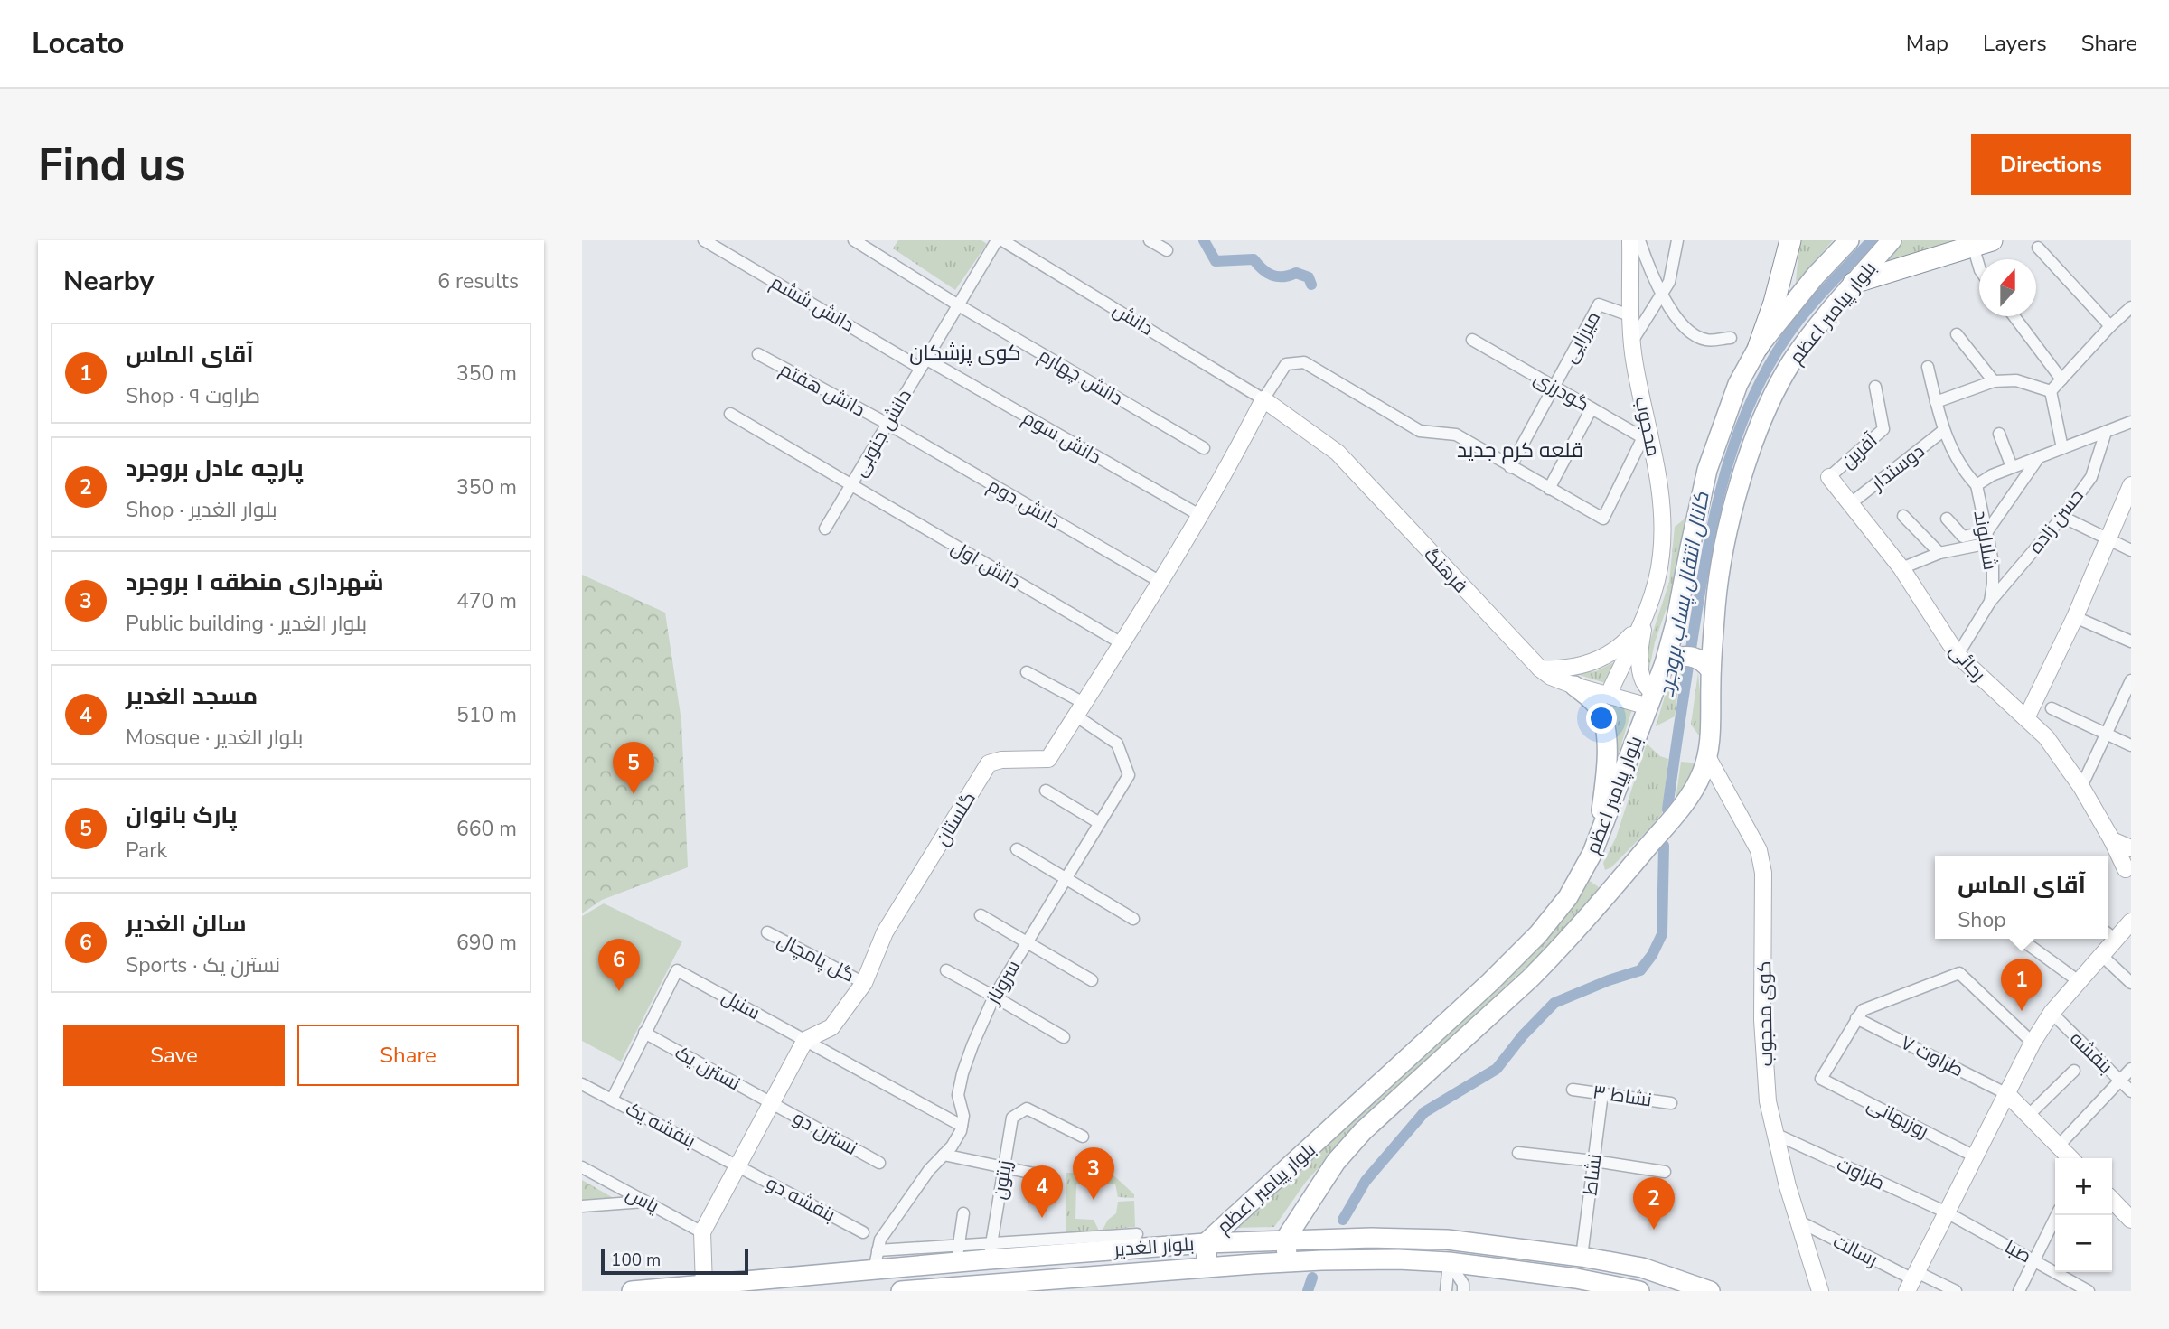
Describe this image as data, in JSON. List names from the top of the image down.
{
  "streets": {
    "main road": ["بلوار پیامبر اعظم", "بلوار الغدیر"],
    "street": [
      "دانش ششم",
      "دانش",
      "میرزایی",
      "دانش چهارم",
      "دانش هفتم",
      "گودرزی",
      "محجوب",
      "دانش جنوبی",
      "دانش سوم",
      "آفرین",
      "دوستدار",
      "دانش دوم",
      "حسن زاده",
      "شلالوند",
      "دانش اول",
      "فرهنگ",
      "رجائی",
      "گلستان",
      "گل پامچال",
      "سروناز",
      "سنبل",
      "کوی محجوب",
      "بنفشه",
      "طراوت ۷",
      "نسترن یک",
      "نشاط ۳",
      "روزبهانی",
      "بنفشه یک",
      "نسترن دو",
      "طراوت",
      "نشاط",
      "زیتون",
      "بنفشه دو",
      "یاس",
      "رسالت",
      "صبا"
    ]
  },
  "crossings": [
    ["دانش ششم", "دانش جنوبی"],
    ["دانش ششم", "دانش سوم"],
    ["بلوار پیامبر اعظم", "فرهنگ"],
    ["بلوار پیامبر اعظم", "کوی محجوب"],
    ["بلوار پیامبر اعظم", "بلوار الغدیر"],
    ["دانش", "فرهنگ"],
    ["دانش", "گلستان"],
    ["میرزایی", "گودرزی"],
    ["میرزایی", "محجوب"],
    ["دانش چهارم", "دانش جنوبی"],
    ["دانش هفتم", "دانش جنوبی"],
    ["دانش هفتم", "دانش دوم"],
    ["گودرزی", "محجوب"],
    ["دانش جنوبی", "دانش سوم"],
    ["دانش جنوبی", "دانش دوم"],
    ["دانش جنوبی", "دانش اول"],
    ["دانش سوم", "گلستان"],
    ["آفرین", "رجائی"],
    ["دوستدار", "رجائی"],
    ["دانش دوم", "گلستان"],
    ["حسن زاده", "شلالوند"],
    ["شلالوند", "رجائی"],
    ["دانش اول", "گلستان"],
    ["فرهنگ", "گلستان"],
    ["گلستان", "گل پامچال"],
    ["گلستان", "سروناز"],
    ["گلستان", "سنبل"],
    ["سروناز", "سنبل"],
    ["سنبل", "نسترن یک"],
    ["کوی محجوب", "طراوت"],
    ["کوی محجوب", "رسالت"],
    ["طراوت ۷", "روزبهانی"],
    ["نسترن یک", "نسترن دو"],
    ["نشاط ۳", "نشاط"],
    ["بنفشه یک", "بنفشه دو"],
    ["طراوت", "صبا"],
    ["نشاط", "بلوار الغدیر"],
    ["زیتون", "بلوار الغدیر"]
  ],
  "districts": ["کوی پزشکان", "قلعه کرم جدید"],
  "water": ["کانال انتقال پساب بروجرد"],
  "scale_bar": "100 m",
  "north": "top",
  "page": {
    "header": "Locato",
    "nav": ["Map", "Layers", "Share"],
    "buttons": [
      "Directions",
      ["Save", "Share"]
    ],
    "title": "Find us",
    "heading": ["Nearby", "6 results"],
    "list": [
      {
        "mark": "1",
        "name": "آقای الماس",
        "note": "Shop · طراوت ۹",
        "value": "350 m"
      },
      {
        "mark": "2",
        "name": "پارچه عادل بروجرد",
        "note": "Shop · بلوار الغدیر",
        "value": "350 m"
      },
      {
        "mark": "3",
        "name": "شهرداری منطقه ۱ بروجرد",
        "note": "Public building · بلوار الغدیر",
        "value": "470 m"
      },
      {
        "mark": "4",
        "name": "مسجد الغدیر",
        "note": "Mosque · بلوار الغدیر",
        "value": "510 m"
      },
      {
        "mark": "5",
        "name": "پارک بانوان",
        "note": "Park",
        "value": "660 m"
      },
      {
        "mark": "6",
        "name": "سالن الغدیر",
        "note": "Sports · نسترن یک",
        "value": "690 m"
      }
    ],
    "pins": [
      "5",
      "6",
      "1",
      "3",
      "4",
      "2"
    ],
    "popup": ["آقای الماس", "Shop"],
    "map_buttons": ["+", "−"],
    "scale": "100 m"
  }
}
